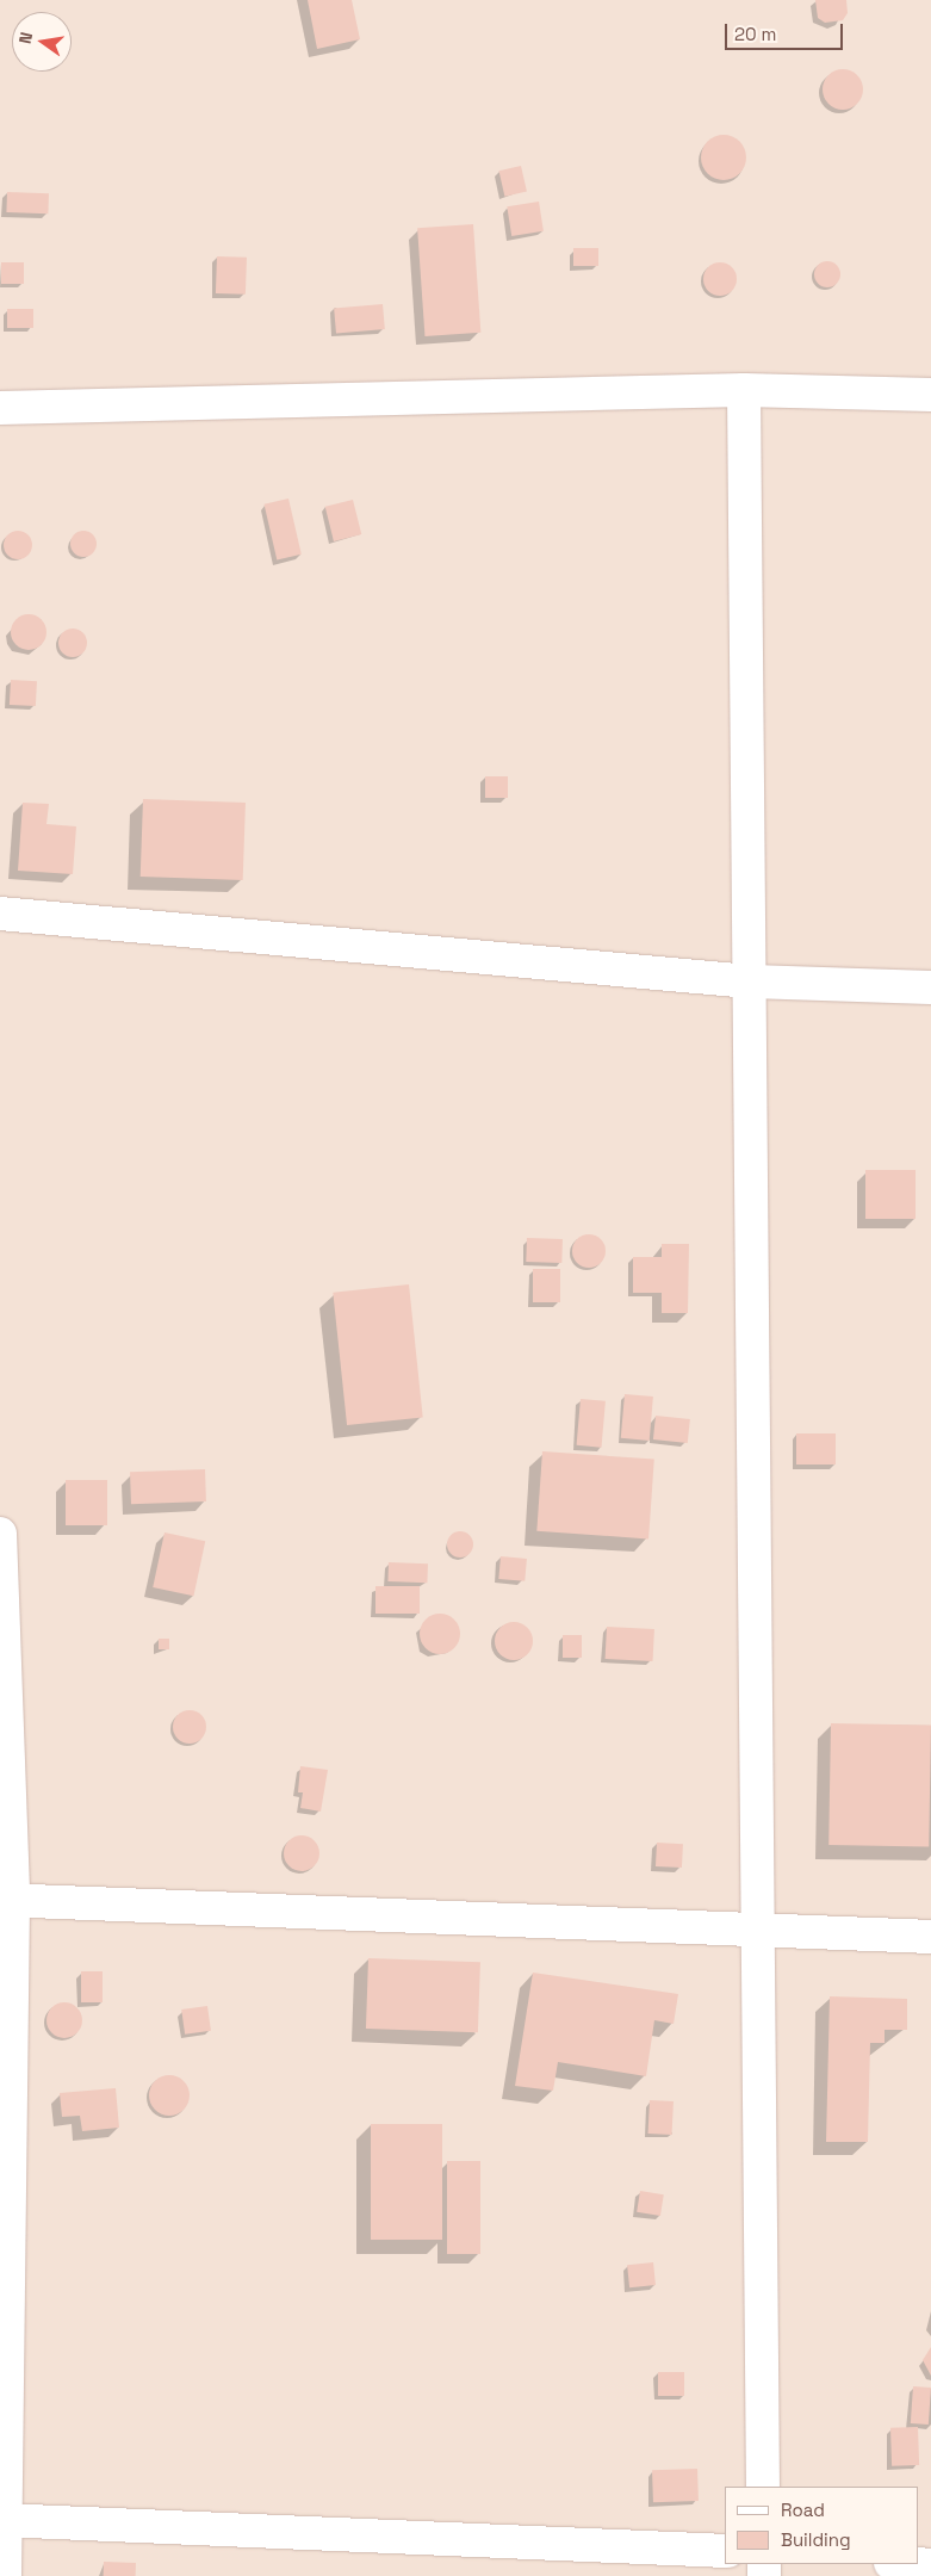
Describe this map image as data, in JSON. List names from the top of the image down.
{
  "legend": ["Road", "Building"],
  "scale_bar": "20 m",
  "north": "left"
}
